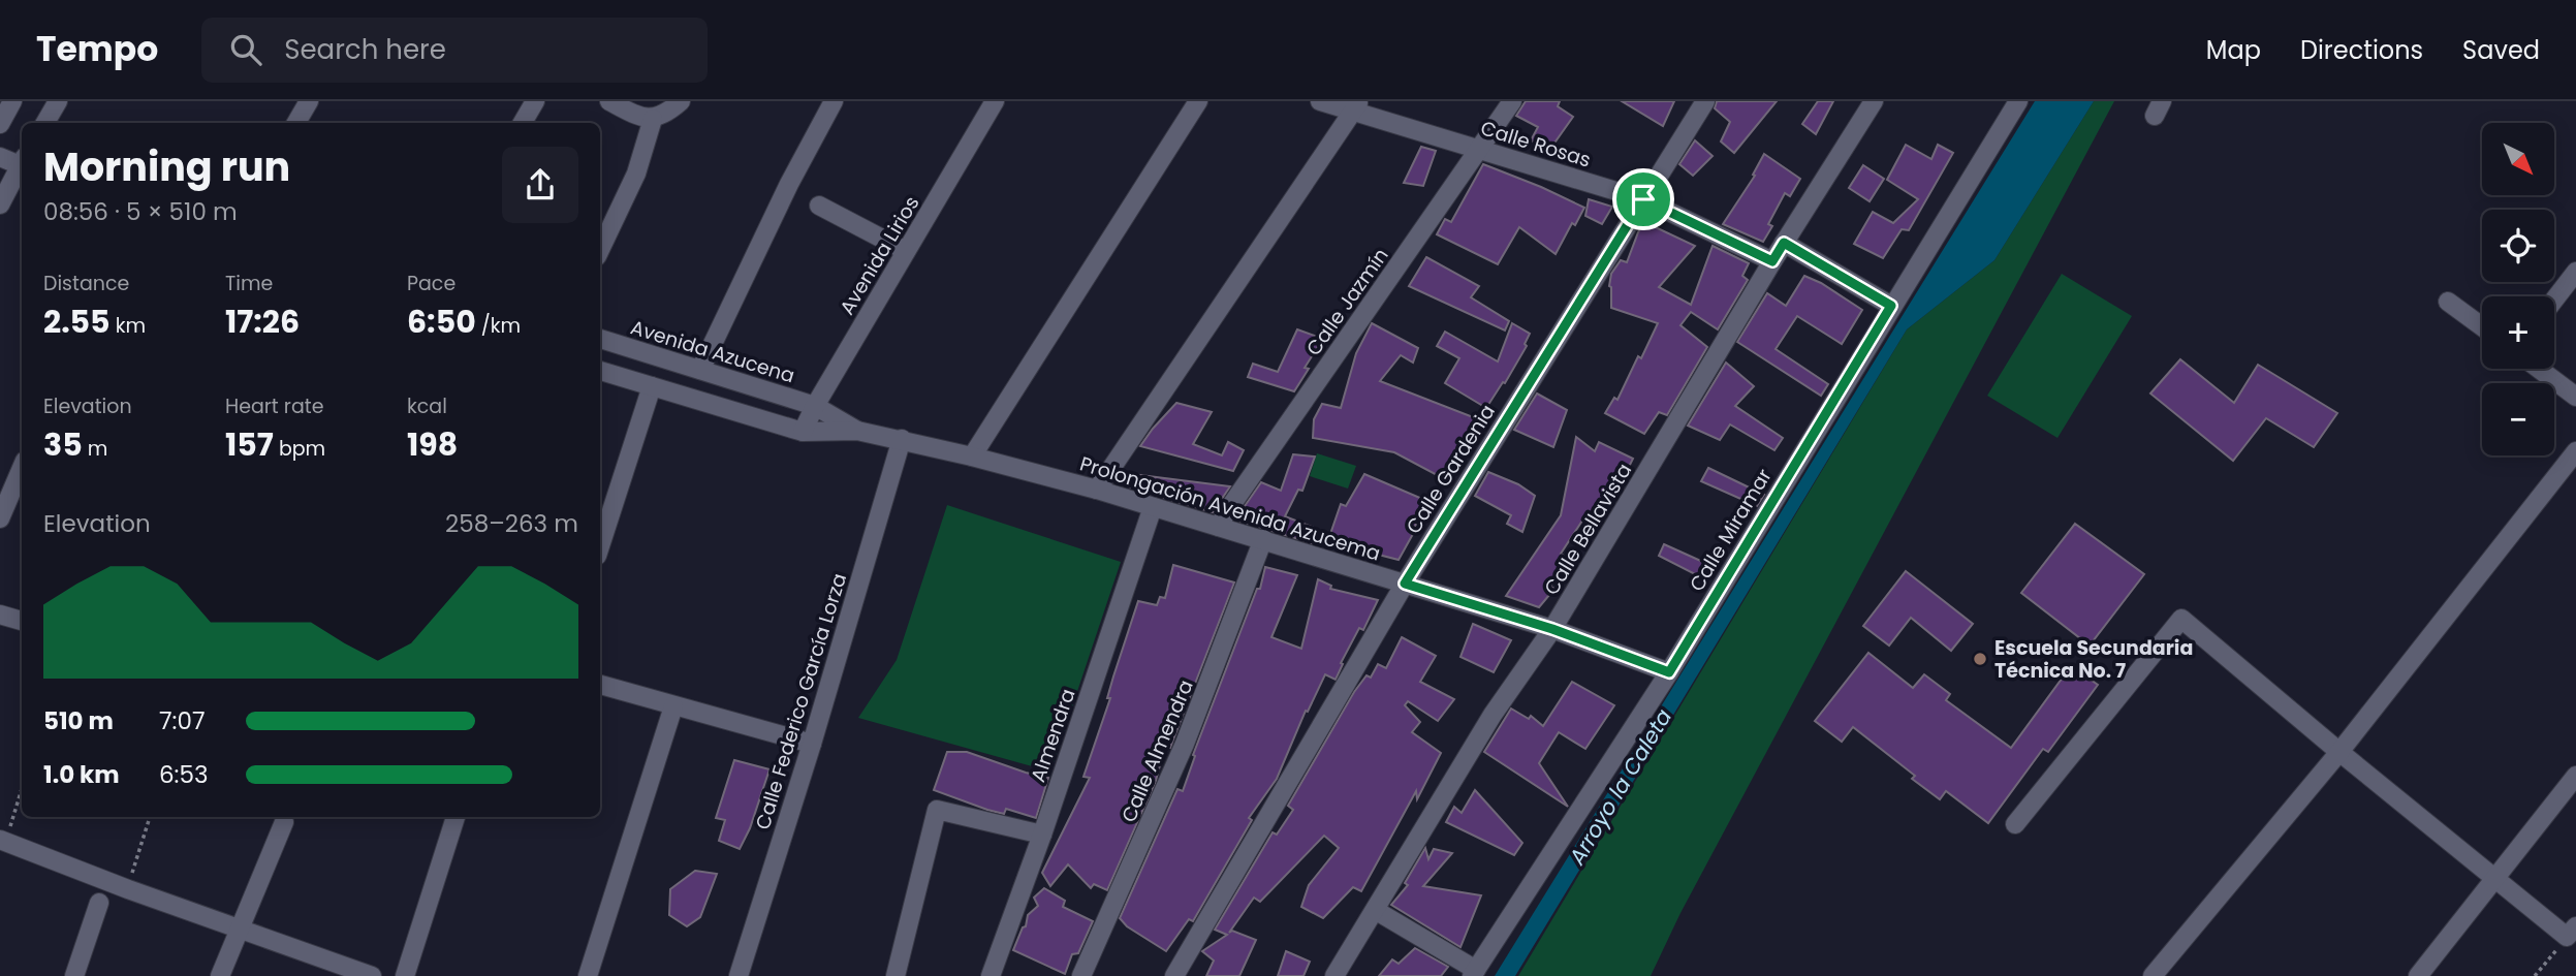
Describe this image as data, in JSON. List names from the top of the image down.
{
  "streets": {
    "street": [
      "Calle Rosas",
      "Avenida Lirios",
      "Calle Jazmín",
      "Avenida Azucena",
      "Calle Gardenia",
      "Prolongación Avenida Azucema",
      "Calle Bellavista",
      "Calle Miramar",
      "Calle Federico García Lorza",
      "Almendra",
      "Calle Almendra"
    ]
  },
  "crossings": [
    ["Calle Rosas", "Calle Jazmín"],
    ["Calle Rosas", "Calle Gardenia"],
    ["Calle Rosas", "Calle Bellavista"],
    ["Avenida Lirios", "Avenida Azucena"],
    ["Avenida Lirios", "Prolongación Avenida Azucema"],
    ["Calle Jazmín", "Prolongación Avenida Azucema"],
    ["Avenida Azucena", "Prolongación Avenida Azucema"],
    ["Calle Gardenia", "Prolongación Avenida Azucema"],
    ["Prolongación Avenida Azucema", "Calle Bellavista"],
    ["Prolongación Avenida Azucema", "Calle Miramar"],
    ["Prolongación Avenida Azucema", "Calle Federico García Lorza"],
    ["Prolongación Avenida Azucema", "Almendra"],
    ["Prolongación Avenida Azucema", "Calle Almendra"]
  ],
  "water": ["Arroyo la Caleta"],
  "places": ["Escuela Secundaria Técnica No. 7"],
  "north": "bottom right",
  "page": {
    "header": "Tempo",
    "search": "Search here",
    "nav": ["Map", "Directions", "Saved"],
    "map_buttons": ["+", "−"],
    "heading": ["Morning run", "08:56 · 5 × 510 m"],
    "stats": [
      ["Distance", "2.55 km"],
      ["Time", "17:26"],
      ["Pace", "6:50 /km"],
      ["Elevation", "35 m"],
      ["Heart rate", "157 bpm"],
      ["kcal", "198"]
    ],
    "chart": ["Elevation", "258–263 m"],
    "list": [
      {
        "name": "510 m",
        "note": "7:07"
      },
      {
        "name": "1.0 km",
        "note": "6:53"
      }
    ]
  }
}
